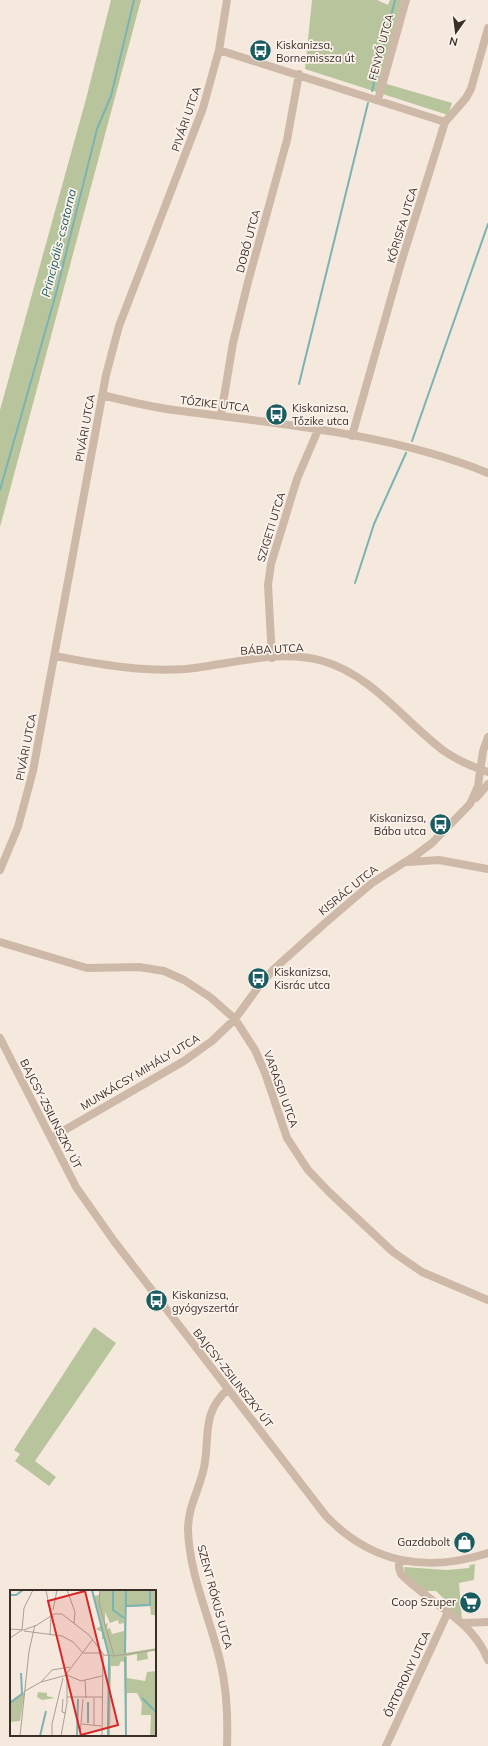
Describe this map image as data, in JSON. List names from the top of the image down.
{
  "streets": {
    "street": [
      "FENYŐ UTCA",
      "PIVÁRI UTCA",
      "KŐRISFA UTCA",
      "DOBÓ UTCA",
      "TŐZIKE UTCA",
      "SZIGETI UTCA",
      "BÁBA UTCA",
      "KISRÁC UTCA",
      "MUNKÁCSY MIHÁLY UTCA",
      "VARASDI UTCA",
      "BAJCSY-ZSILINSZKY ÚT",
      "SZENT RÓKUS UTCA",
      "ŐRTORONY UTCA"
    ]
  },
  "crossings": [
    ["PIVÁRI UTCA", "TŐZIKE UTCA"],
    ["PIVÁRI UTCA", "BÁBA UTCA"],
    ["KŐRISFA UTCA", "TŐZIKE UTCA"],
    ["DOBÓ UTCA", "TŐZIKE UTCA"],
    ["TŐZIKE UTCA", "SZIGETI UTCA"],
    ["SZIGETI UTCA", "BÁBA UTCA"],
    ["BÁBA UTCA", "KISRÁC UTCA"],
    ["KISRÁC UTCA", "MUNKÁCSY MIHÁLY UTCA"],
    ["KISRÁC UTCA", "VARASDI UTCA"],
    ["MUNKÁCSY MIHÁLY UTCA", "VARASDI UTCA"],
    ["MUNKÁCSY MIHÁLY UTCA", "BAJCSY-ZSILINSZKY ÚT"],
    ["BAJCSY-ZSILINSZKY ÚT", "SZENT RÓKUS UTCA"]
  ],
  "water": ["Principális-csatorna"],
  "places": {
    "bus stop": [
      "Kiskanizsa, Bornemissza út",
      "Kiskanizsa, Tőzike utca",
      "Kiskanizsa, Bába utca",
      "Kiskanizsa, Kisrác utca",
      "Kiskanizsa, gyógyszertár"
    ],
    "shop": ["Gazdabolt"],
    "supermarket": ["Coop Szuper"]
  },
  "north": "bottom"
}
